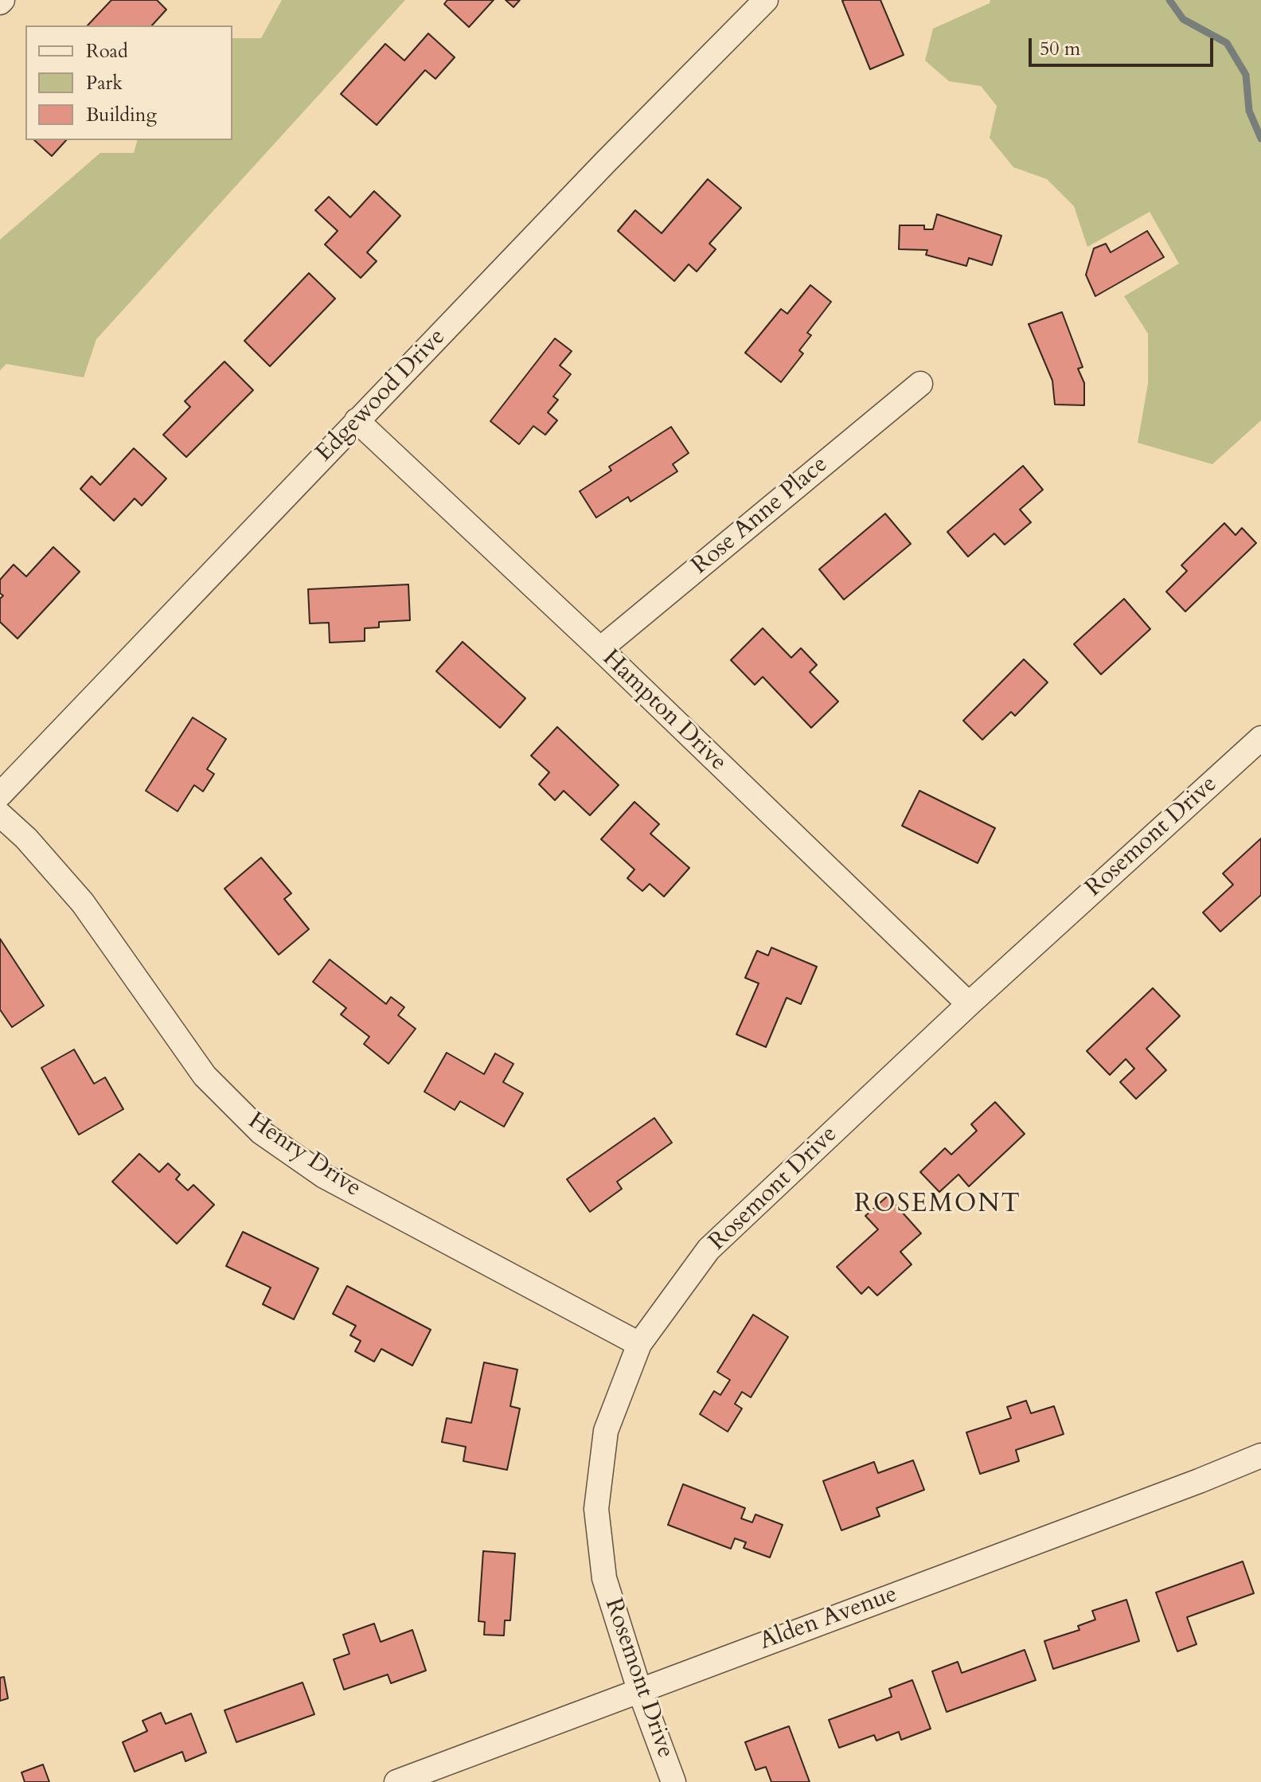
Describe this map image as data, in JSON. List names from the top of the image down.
{
  "streets": {
    "street": [
      "Edgewood Drive",
      "Rose Anne Place",
      "Hampton Drive",
      "Rosemont Drive",
      "Henry Drive",
      "Alden Avenue"
    ]
  },
  "crossings": [
    ["Edgewood Drive", "Hampton Drive"],
    ["Rose Anne Place", "Hampton Drive"],
    ["Hampton Drive", "Rosemont Drive"],
    ["Rosemont Drive", "Henry Drive"],
    ["Rosemont Drive", "Alden Avenue"]
  ],
  "districts": ["ROSEMONT"],
  "legend": ["Road", "Park", "Building"],
  "scale_bar": "50 m"
}
